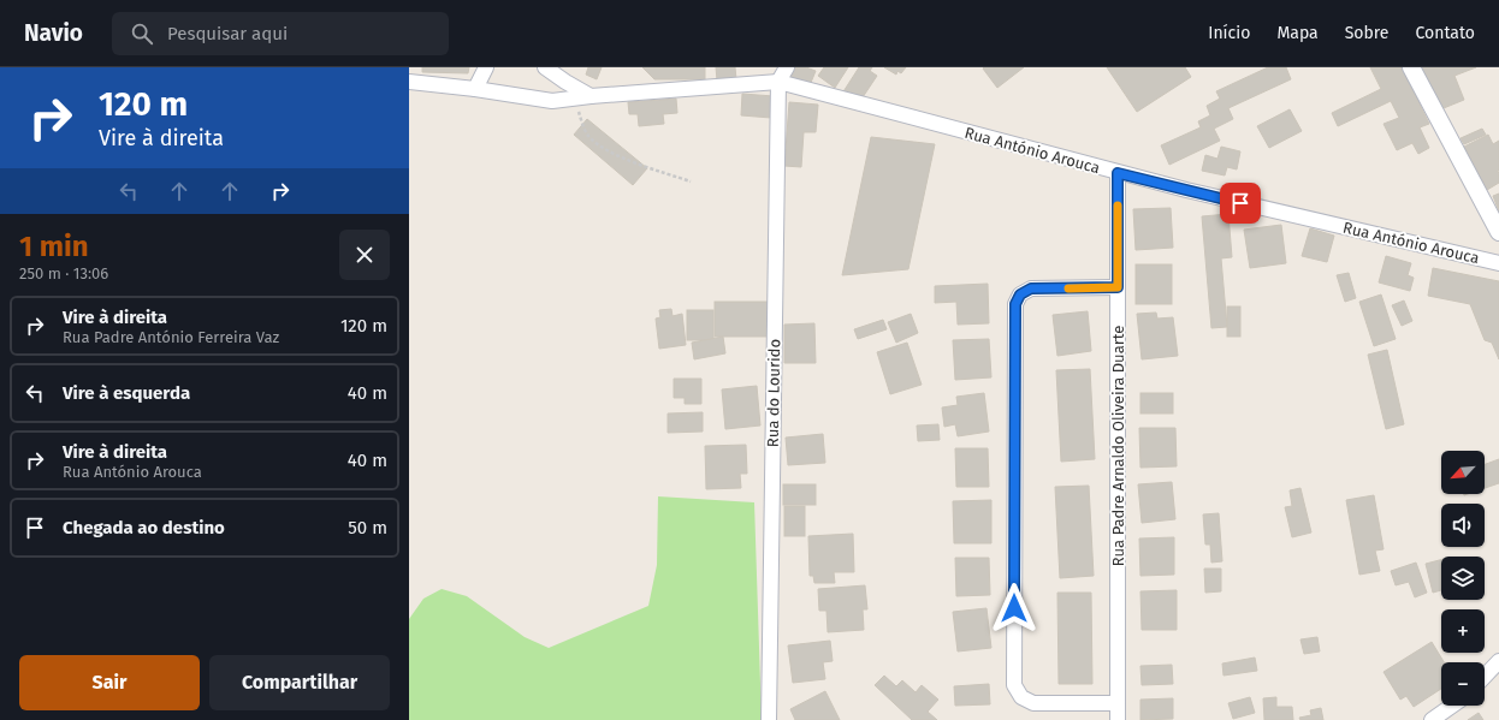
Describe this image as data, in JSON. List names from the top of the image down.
{
  "streets": {
    "street": ["Rua António Arouca", "Rua do Lourido", "Rua Padre Arnaldo Oliveira Duarte"]
  },
  "crossings": [
    ["Rua António Arouca", "Rua do Lourido"],
    ["Rua António Arouca", "Rua Padre Arnaldo Oliveira Duarte"]
  ],
  "north": "bottom left",
  "page": {
    "header": "Navio",
    "search": "Pesquisar aqui",
    "nav": [
      "Início",
      "Mapa",
      "Sobre",
      "Contato"
    ],
    "turn": ["120 m", "Vire à direita"],
    "heading": ["1 min", "250 m · 13:06"],
    "list": [
      {
        "name": "Vire à direita",
        "note": "Rua Padre António Ferreira Vaz",
        "value": "120 m"
      },
      {
        "name": "Vire à esquerda",
        "value": "40 m"
      },
      {
        "name": "Vire à direita",
        "note": "Rua António Arouca",
        "value": "40 m"
      },
      {
        "name": "Chegada ao destino",
        "value": "50 m"
      }
    ],
    "map_buttons": ["+", "−"],
    "buttons": ["Sair", "Compartilhar"]
  }
}
